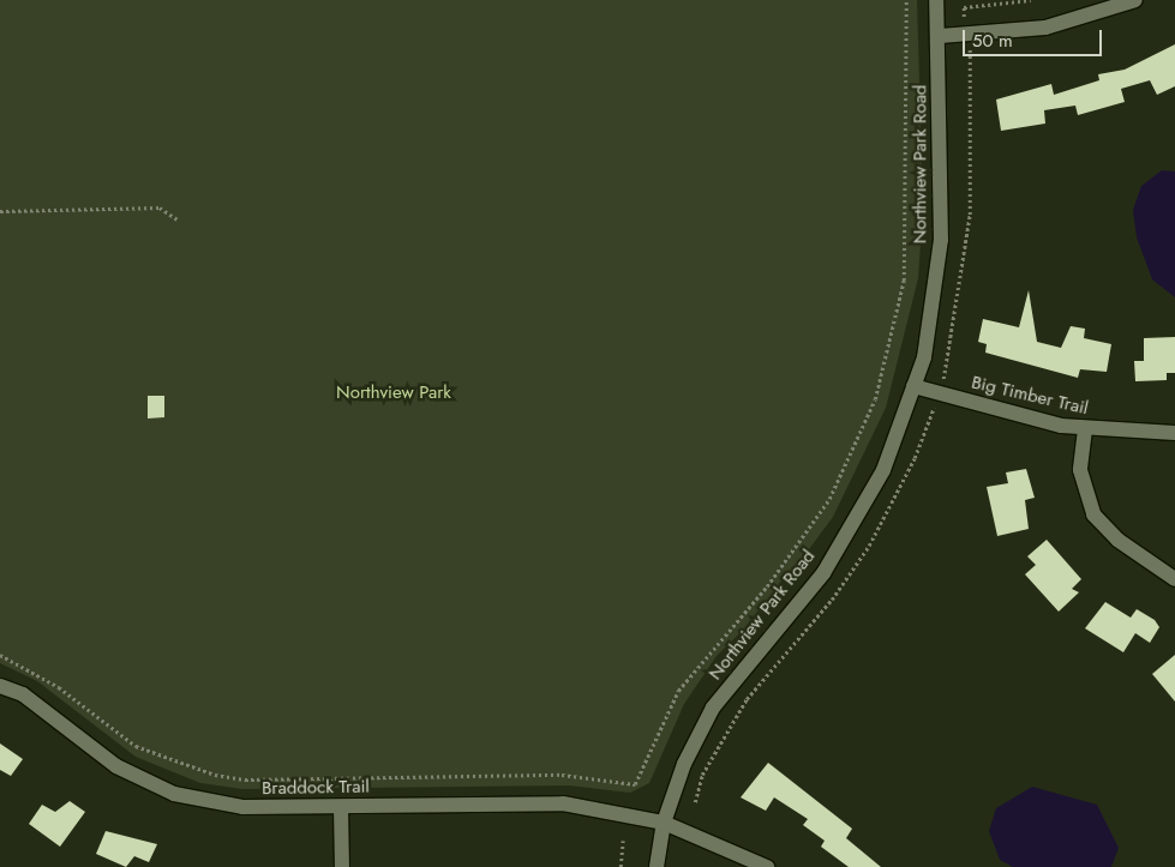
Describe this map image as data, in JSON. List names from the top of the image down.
{
  "streets": {
    "street": ["Northview Park Road", "Big Timber Trail", "Braddock Trail"]
  },
  "crossings": [
    ["Northview Park Road", "Big Timber Trail"],
    ["Northview Park Road", "Braddock Trail"]
  ],
  "parks": ["Northview Park"],
  "scale_bar": "50 m"
}
